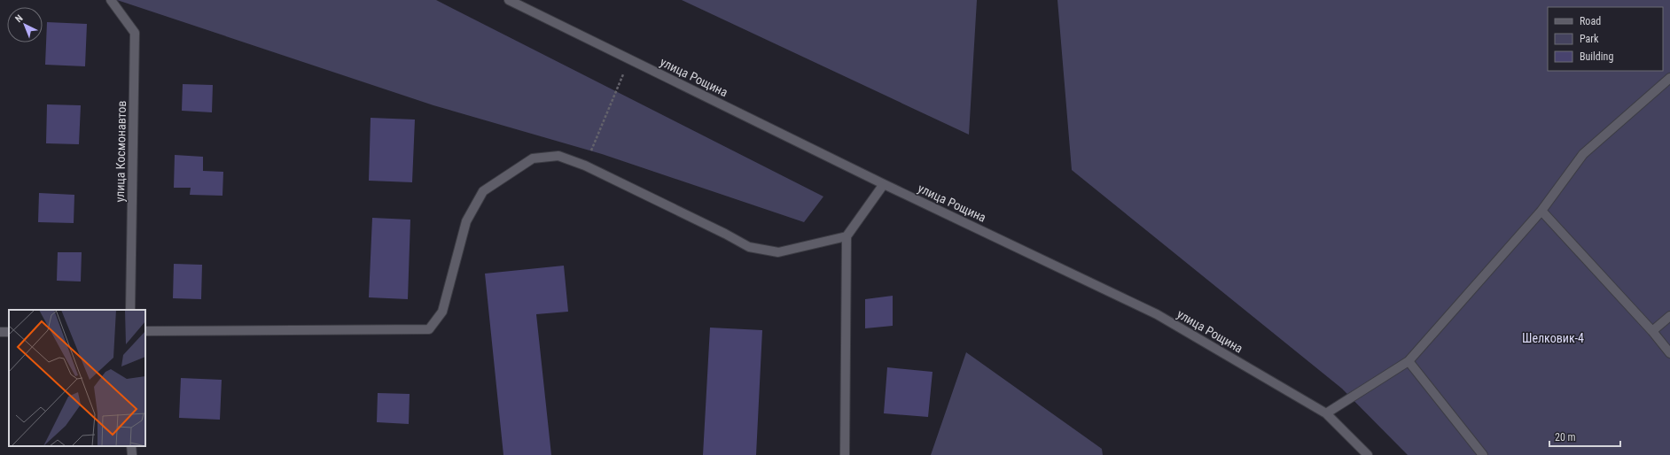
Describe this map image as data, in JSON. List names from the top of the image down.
{
  "streets": {
    "street": ["улица Рощина", "улица Космонавтов"]
  },
  "parks": ["Шелковик-4"],
  "legend": ["Road", "Park", "Building"],
  "scale_bar": "20 m",
  "north": "top left"
}
